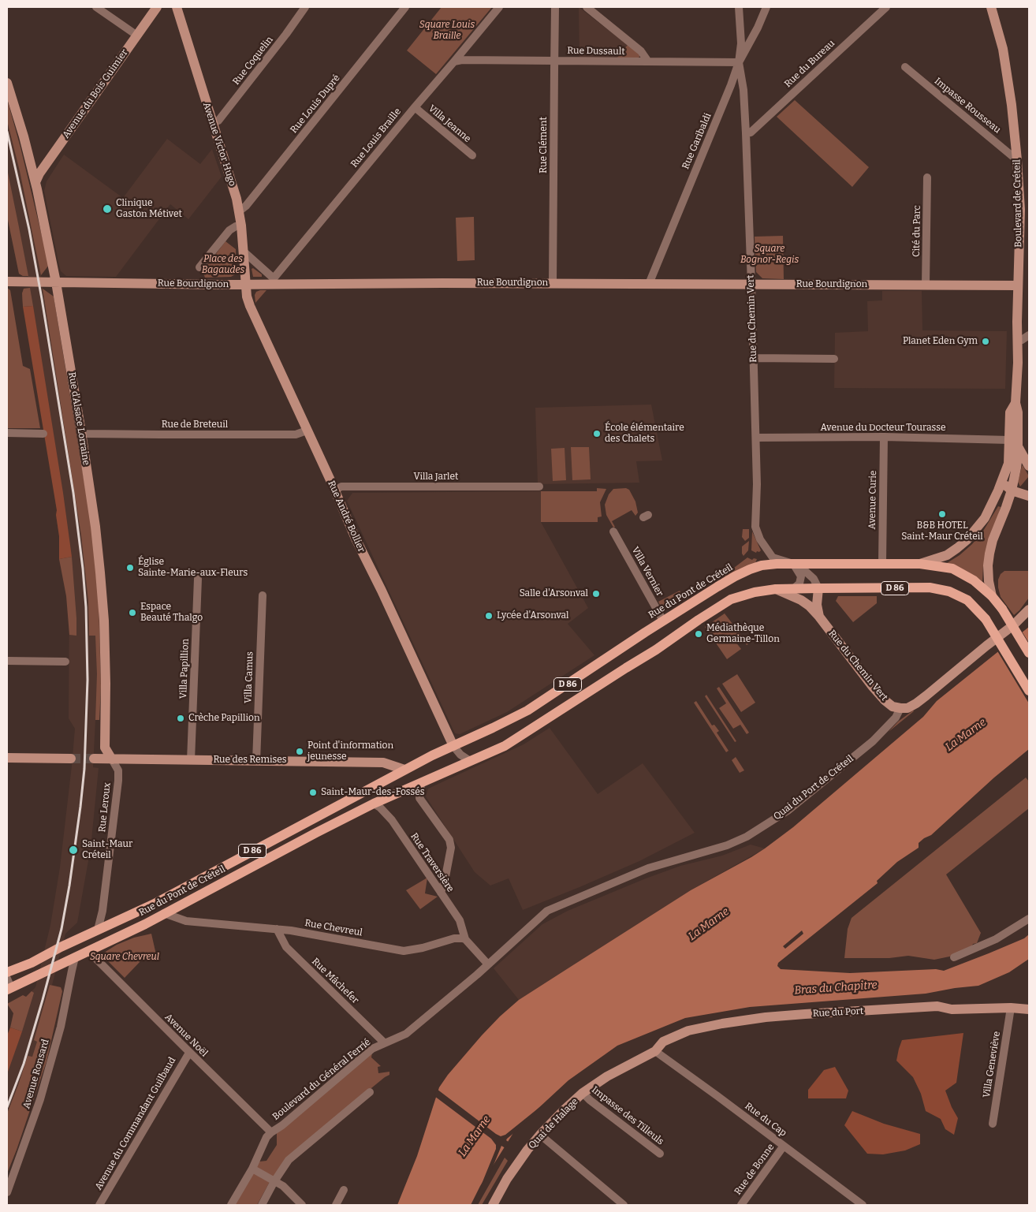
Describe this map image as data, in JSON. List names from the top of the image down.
{
  "streets": {
    "main road": ["D 86", "Rue du Pont de Créteil"],
    "street": [
      "Rue Dussault",
      "Rue Coquelin",
      "Rue du Bureau",
      "Avenue du Bois Guimier",
      "Rue Louis Dupré",
      "Impasse Rousseau",
      "Villa Jeanne",
      "Rue Louis Braille",
      "Rue Garibaldi",
      "Avenue Victor Hugo",
      "Rue Clément",
      "Boulevard de Créteil",
      "Cité du Parc",
      "Rue Bourdignon",
      "Rue du Chemin Vert",
      "Rue d'Alsace Lorraine",
      "Rue de Breteuil",
      "Avenue du Docteur Tourasse",
      "Villa Jarlet",
      "Avenue Curie",
      "Rue André Bollier",
      "Villa Vernier",
      "Villa Papillion",
      "Villa Camus",
      "Rue des Remises",
      "Quai du Port de Créteil",
      "Rue Leroux",
      "Rue Traversière",
      "Rue Chevreul",
      "Rue Mâchefer",
      "Rue du Port",
      "Avenue Noël",
      "Villa Geneviève",
      "Avenue Ronsard",
      "Boulevard du Général Ferrié",
      "Impasse des Tilleuls",
      "Rue du Cap",
      "Avenue du Commandant Guilbaud",
      "Quai de Halage",
      "Rue de Bonne"
    ]
  },
  "crossings": [
    ["Rue Dussault", "Rue Louis Braille"],
    ["Rue Dussault", "Rue Garibaldi"],
    ["Rue Dussault", "Rue Clément"],
    ["Rue Dussault", "Rue du Chemin Vert"],
    ["Rue Coquelin", "Avenue Victor Hugo"],
    ["Rue du Bureau", "Rue du Chemin Vert"],
    ["Avenue du Bois Guimier", "Rue d'Alsace Lorraine"],
    ["Rue Louis Dupré", "Avenue Victor Hugo"],
    ["Impasse Rousseau", "Boulevard de Créteil"],
    ["Villa Jeanne", "Rue Louis Braille"],
    ["Rue Louis Braille", "Rue Bourdignon"],
    ["Rue Garibaldi", "Rue Bourdignon"],
    ["Rue Garibaldi", "Rue du Chemin Vert"],
    ["Avenue Victor Hugo", "Rue Bourdignon"],
    ["Avenue Victor Hugo", "Rue André Bollier"],
    ["Rue Clément", "Rue Bourdignon"],
    ["Boulevard de Créteil", "Rue Bourdignon"],
    ["Boulevard de Créteil", "Avenue du Docteur Tourasse"],
    ["Boulevard de Créteil", "Rue du Pont de Créteil"],
    ["Cité du Parc", "Rue Bourdignon"],
    ["Rue Bourdignon", "Rue du Chemin Vert"],
    ["Rue Bourdignon", "Rue d'Alsace Lorraine"],
    ["Rue Bourdignon", "Rue André Bollier"],
    ["Rue du Chemin Vert", "Avenue du Docteur Tourasse"],
    ["Rue du Chemin Vert", "Rue du Pont de Créteil"],
    ["Rue du Chemin Vert", "Quai du Port de Créteil"],
    ["Rue d'Alsace Lorraine", "Rue de Breteuil"],
    ["Rue d'Alsace Lorraine", "Rue des Remises"],
    ["Rue d'Alsace Lorraine", "Rue Leroux"],
    ["Rue de Breteuil", "Rue André Bollier"],
    ["Avenue du Docteur Tourasse", "Avenue Curie"],
    ["Villa Jarlet", "Rue André Bollier"],
    ["Avenue Curie", "Rue du Pont de Créteil"],
    ["Rue André Bollier", "Rue du Pont de Créteil"],
    ["Villa Vernier", "Rue du Pont de Créteil"],
    ["Rue du Pont de Créteil", "Rue des Remises"],
    ["Rue du Pont de Créteil", "Rue Leroux"],
    ["Rue du Pont de Créteil", "Rue Traversière"],
    ["Rue du Pont de Créteil", "Rue Chevreul"],
    ["Rue du Pont de Créteil", "Avenue Noël"],
    ["Rue du Pont de Créteil", "Avenue Ronsard"],
    ["Villa Papillion", "Rue des Remises"],
    ["Villa Camus", "Rue des Remises"],
    ["Rue des Remises", "Rue Leroux"],
    ["Quai du Port de Créteil", "Boulevard du Général Ferrié"],
    ["Rue Traversière", "Rue Chevreul"],
    ["Rue Chevreul", "Rue Mâchefer"],
    ["Rue Mâchefer", "Boulevard du Général Ferrié"],
    ["Rue du Port", "Villa Geneviève"],
    ["Rue du Port", "Rue du Cap"],
    ["Rue du Port", "Quai de Halage"],
    ["Avenue Noël", "Boulevard du Général Ferrié"],
    ["Avenue Noël", "Avenue du Commandant Guilbaud"],
    ["Impasse des Tilleuls", "Quai de Halage"],
    ["Rue du Cap", "Quai de Halage"],
    ["Rue du Cap", "Rue de Bonne"]
  ],
  "water": ["La Marne", "Bras du Chapitre"],
  "parks": [
    "Square Louis Braille",
    "Square Bognor-Regis",
    "Place des Bagaudes",
    "Square Chevreul"
  ],
  "places": [
    "Clinique Gaston Métivet",
    "Planet Eden Gym",
    "École élémentaire des Chalets",
    "B&B HOTEL Saint-Maur Créteil",
    "Église Sainte-Marie-aux-Fleurs",
    "Salle d'Arsonval",
    "Espace Beauté Thalgo",
    "Lycée d'Arsonval",
    "Médiathèque Germaine-Tillon",
    "Crèche Papillion",
    "Point d'information jeunesse",
    "Saint-Maur-des-Fossés",
    "Saint-Maur Créteil"
  ]
}
